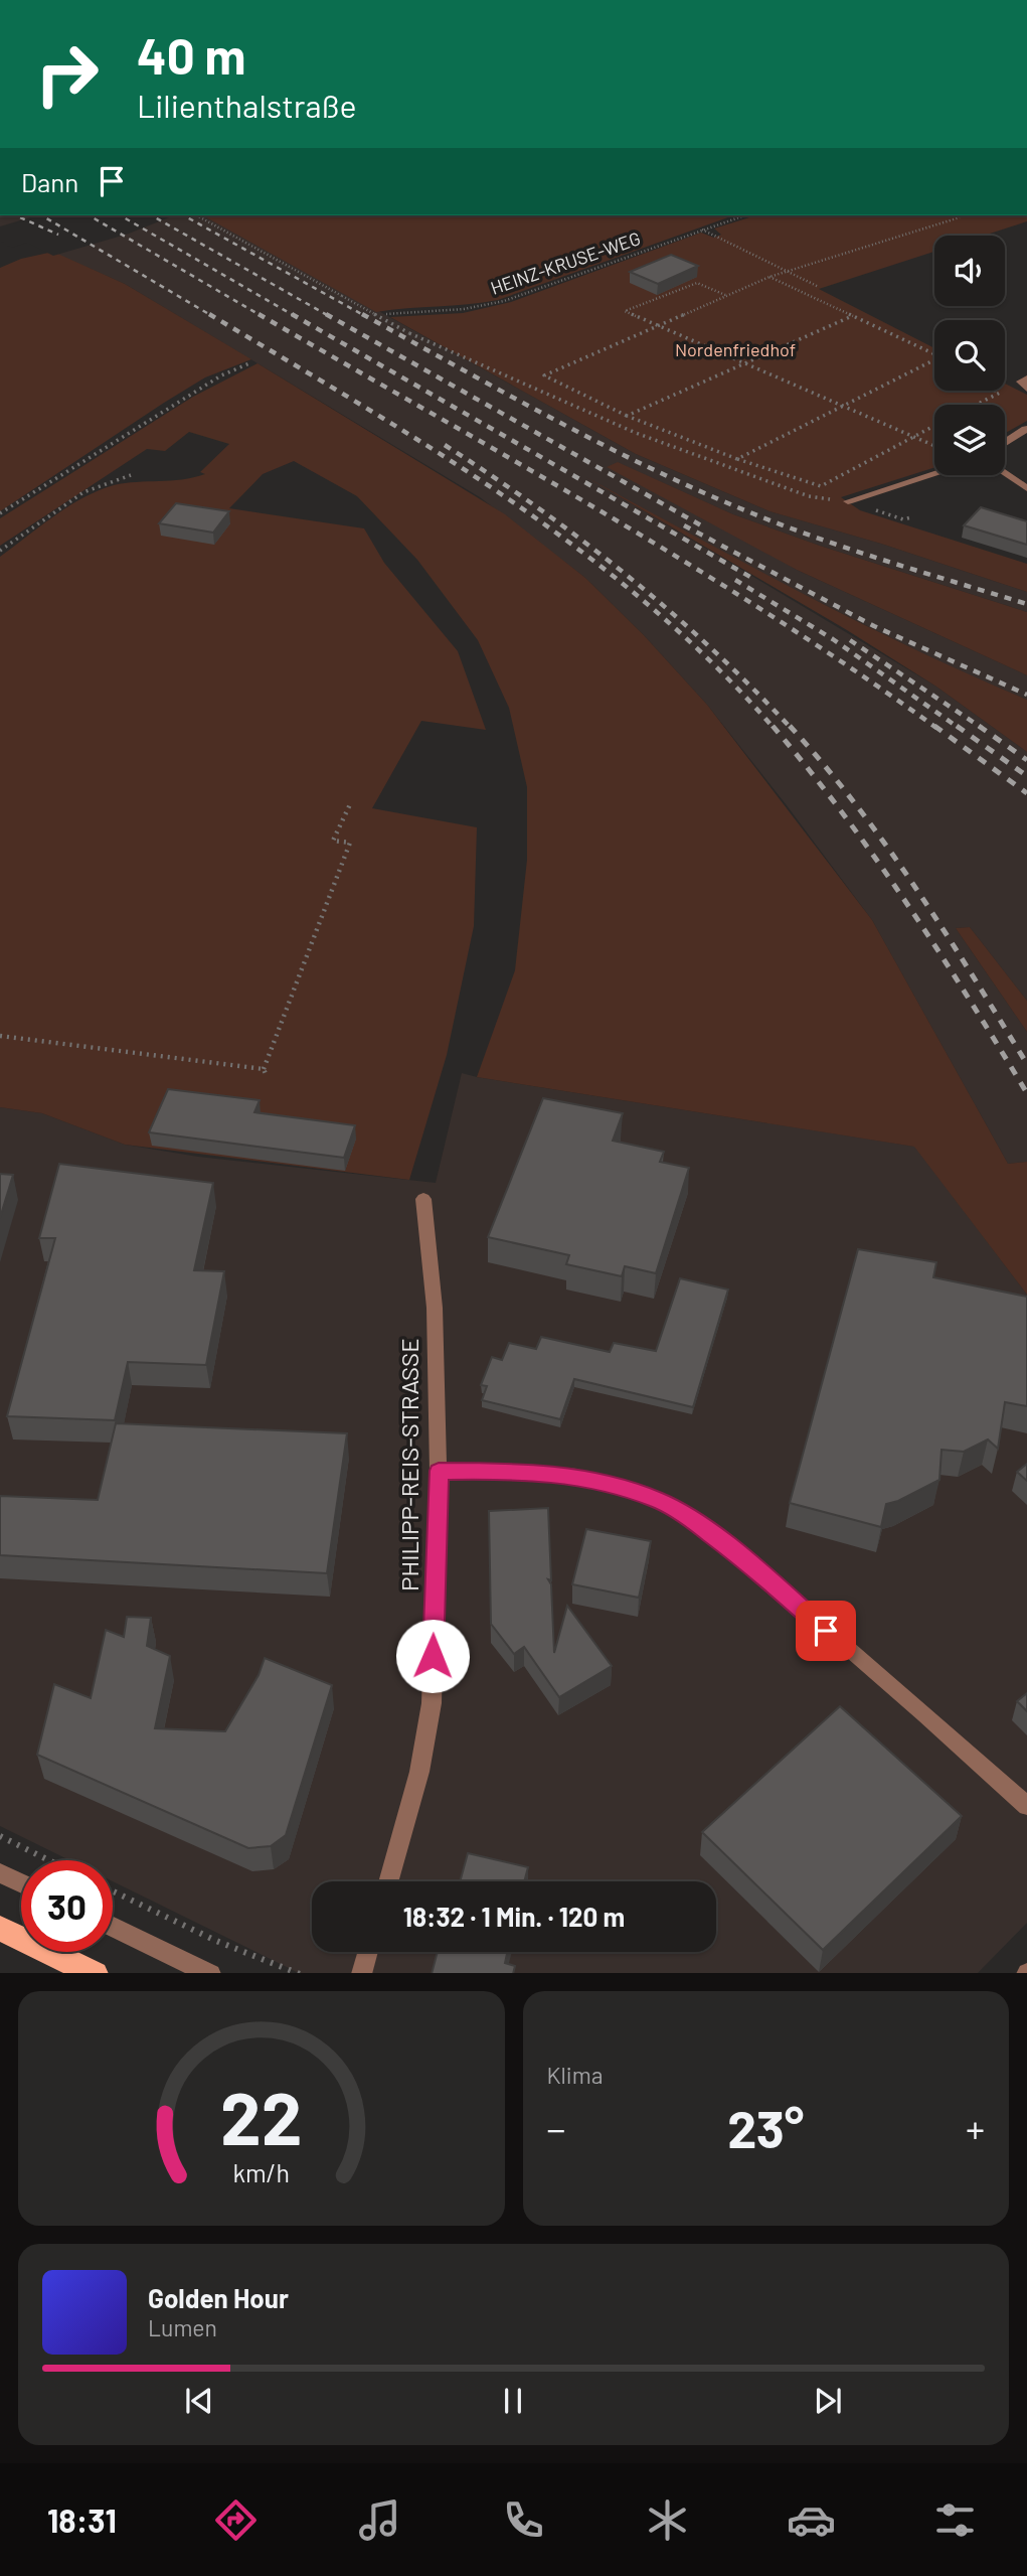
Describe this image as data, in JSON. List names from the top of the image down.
{
  "streets": {
    "street": ["PHILIPP-REIS-STRASSE"],
    "path": ["HEINZ-KRUSE-WEG"]
  },
  "parks": ["Nordenfriedhof"],
  "page": {
    "turn": ["40 m", "Lilienthalstraße"],
    "then": "Dann",
    "limit": "30",
    "trip": "18:32 · 1 Min. · 120 m",
    "tile": "Klima",
    "heat": ["−", "23°", "+"],
    "song": ["Golden Hour", "Lumen"],
    "tabs": "18:31",
    "gauge": ["22", "km/h"]
  }
}
